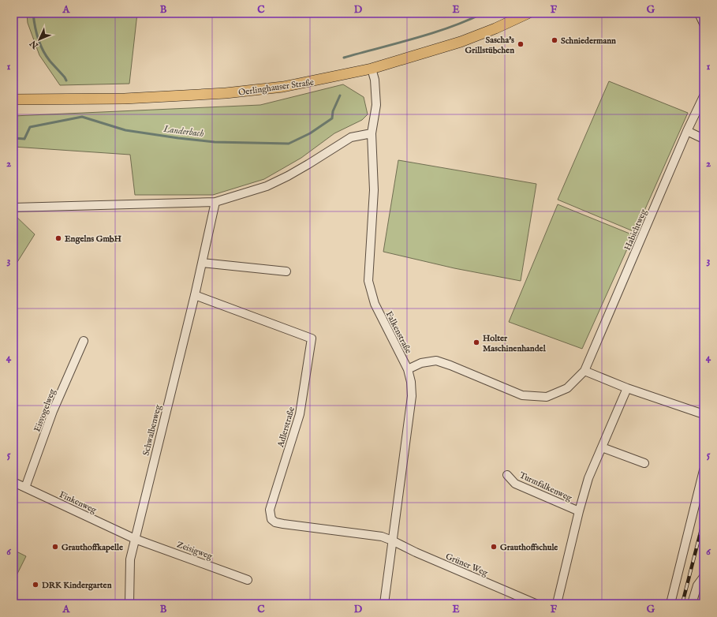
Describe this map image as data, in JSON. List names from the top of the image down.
{
  "streets": {
    "main road": ["Oerlinghauser Straße"],
    "street": [
      "Habichtweg",
      "Falkenstraße",
      "Eisvogelweg",
      "Adlerstraße",
      "Schwalbenweg",
      "Turmfalkenweg",
      "Finkenweg",
      "Zeisigweg",
      "Grüner Weg"
    ]
  },
  "crossings": [
    ["Oerlinghauser Straße", "Falkenstraße"],
    ["Habichtweg", "Falkenstraße"],
    ["Falkenstraße", "Adlerstraße"],
    ["Falkenstraße", "Grüner Weg"],
    ["Eisvogelweg", "Finkenweg"],
    ["Adlerstraße", "Schwalbenweg"],
    ["Adlerstraße", "Grüner Weg"],
    ["Schwalbenweg", "Finkenweg"],
    ["Schwalbenweg", "Zeisigweg"],
    ["Finkenweg", "Zeisigweg"]
  ],
  "water": ["Landerbach"],
  "places": [
    "Schniedermann",
    "Sascha's Grillstübchen",
    "Engelns GmbH",
    "Holter Maschinenhandel",
    "Grauthoffkapelle",
    "Grauthoffschule",
    "DRK Kindergarten"
  ],
  "north": "bottom left",
  "grid": {
    "columns": [
      "A",
      "B",
      "C",
      "D",
      "E",
      "F",
      "G"
    ],
    "rows": [
      "1",
      "2",
      "3",
      "4",
      "5",
      "6"
    ]
  }
}
